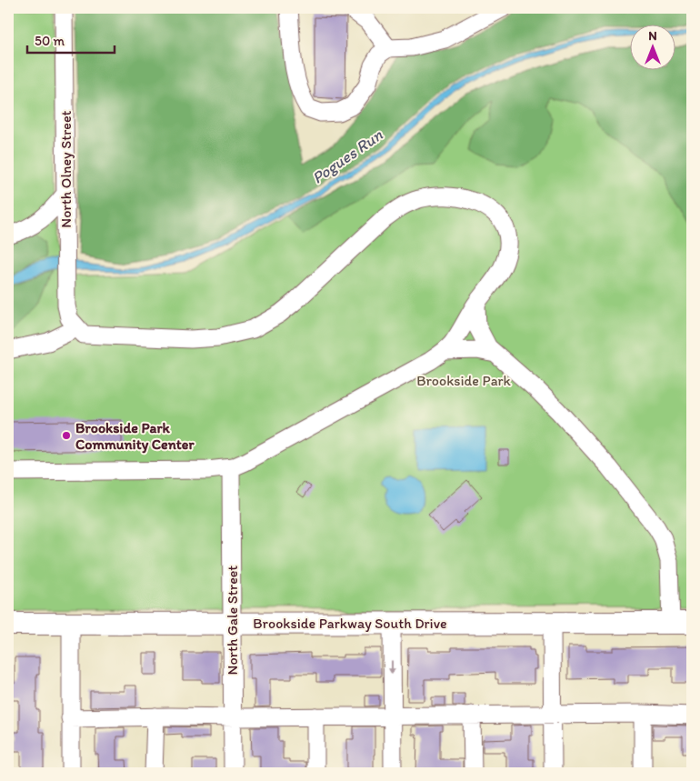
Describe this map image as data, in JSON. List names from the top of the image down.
{
  "streets": {
    "main road": ["Brookside Parkway South Drive"],
    "street": ["North Olney Street", "North Gale Street"]
  },
  "crossings": [
    ["North Gale Street", "Brookside Parkway South Drive"]
  ],
  "water": ["Pogues Run"],
  "parks": ["Brookside Park"],
  "places": ["Brookside Park Community Center"],
  "scale_bar": "50 m",
  "north": "top"
}
